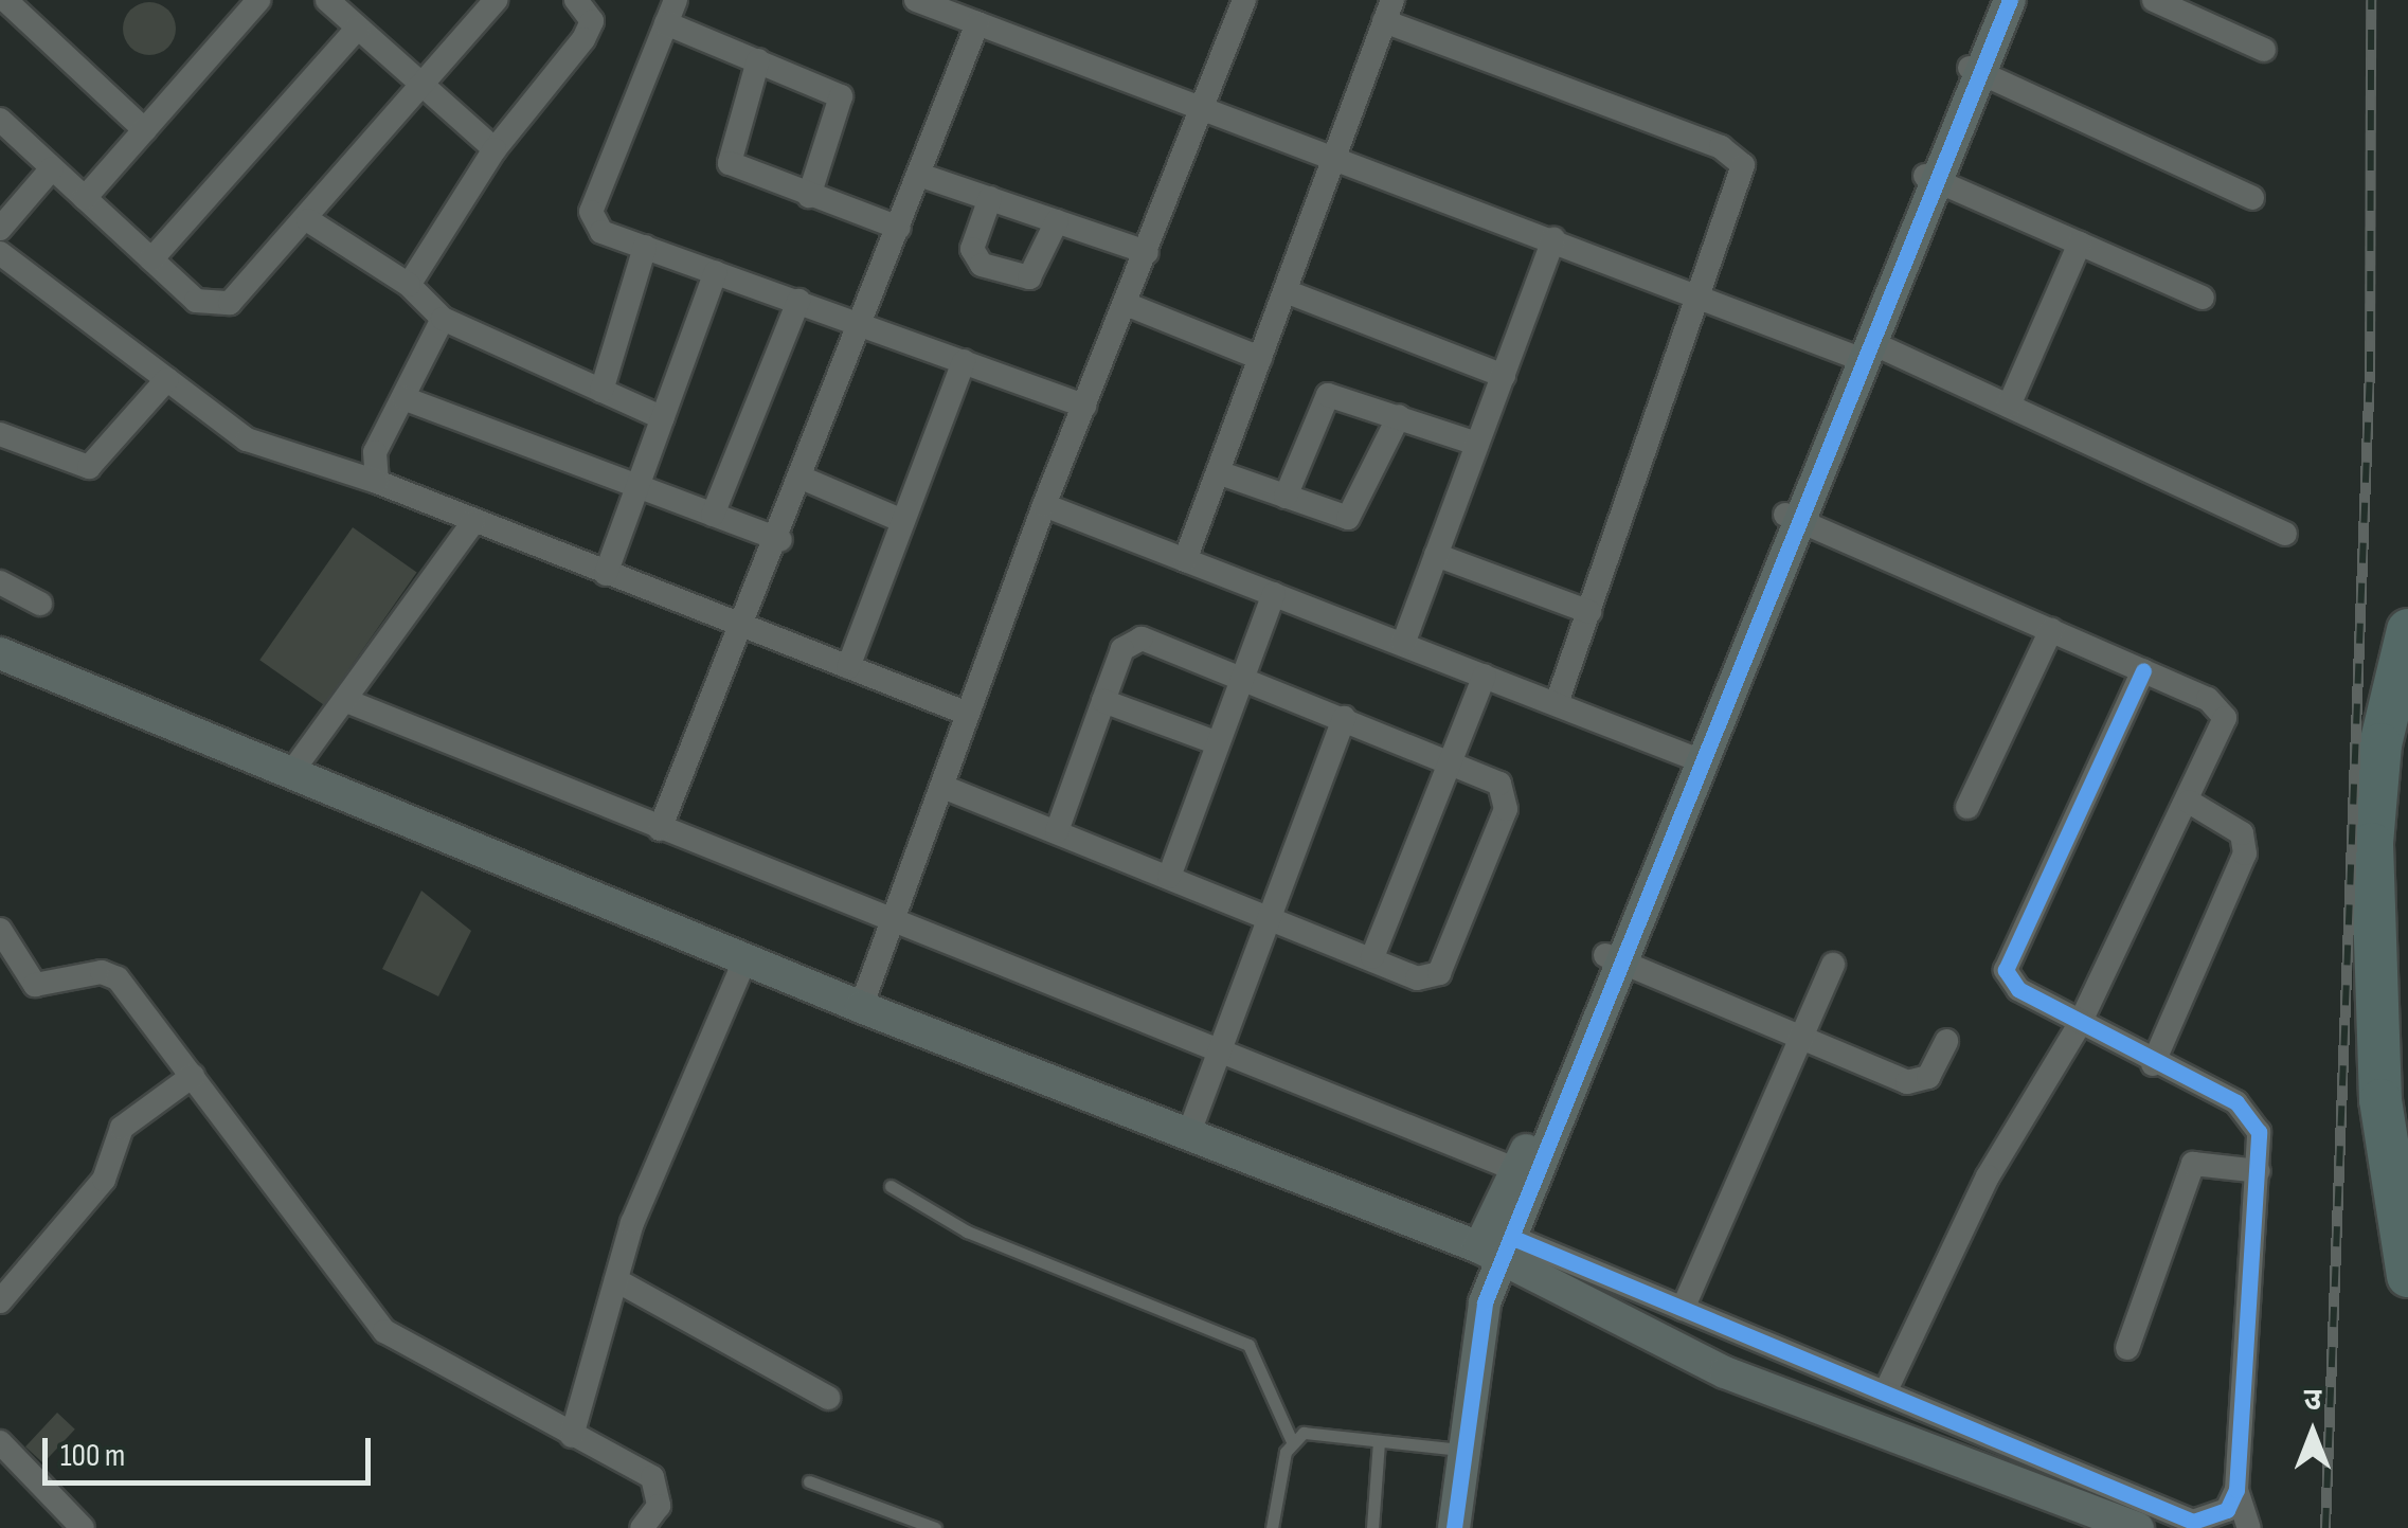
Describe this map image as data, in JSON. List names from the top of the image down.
{
  "scale_bar": "100 m",
  "north": "top"
}
